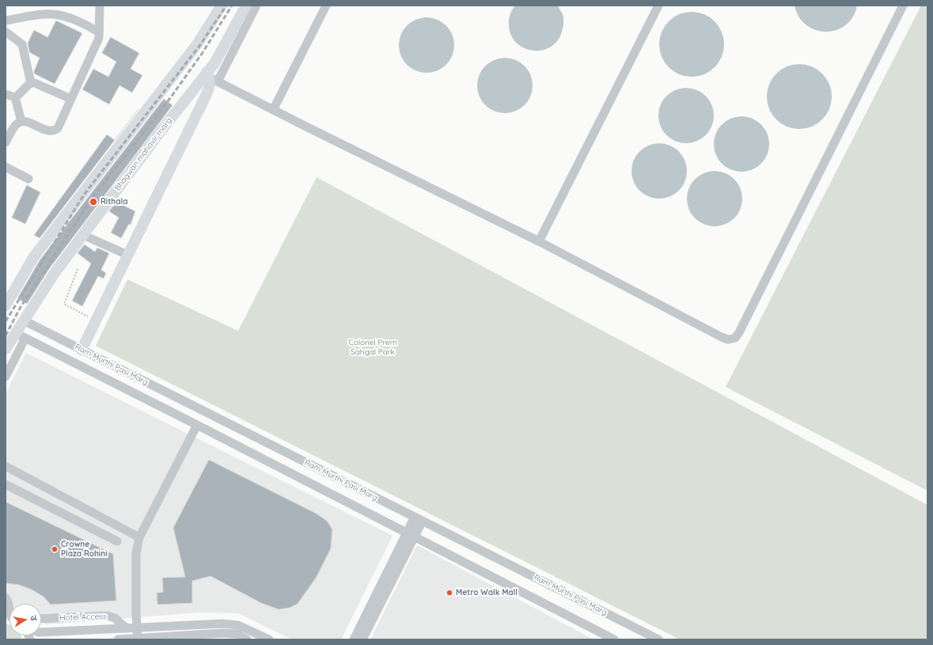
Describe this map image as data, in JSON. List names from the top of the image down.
{
  "streets": {
    "main road": ["Bhagwan mahavir marg"],
    "street": ["Ram Murthi Pasi Marg", "Hotel Access"]
  },
  "crossings": [
    ["Bhagwan mahavir marg", "Ram Murthi Pasi Marg"]
  ],
  "parks": ["Colonel Prem Sahgal Park"],
  "places": ["Rithala", "Crowne Plaza Rohini", "Metro Walk Mall"],
  "north": "right"
}
